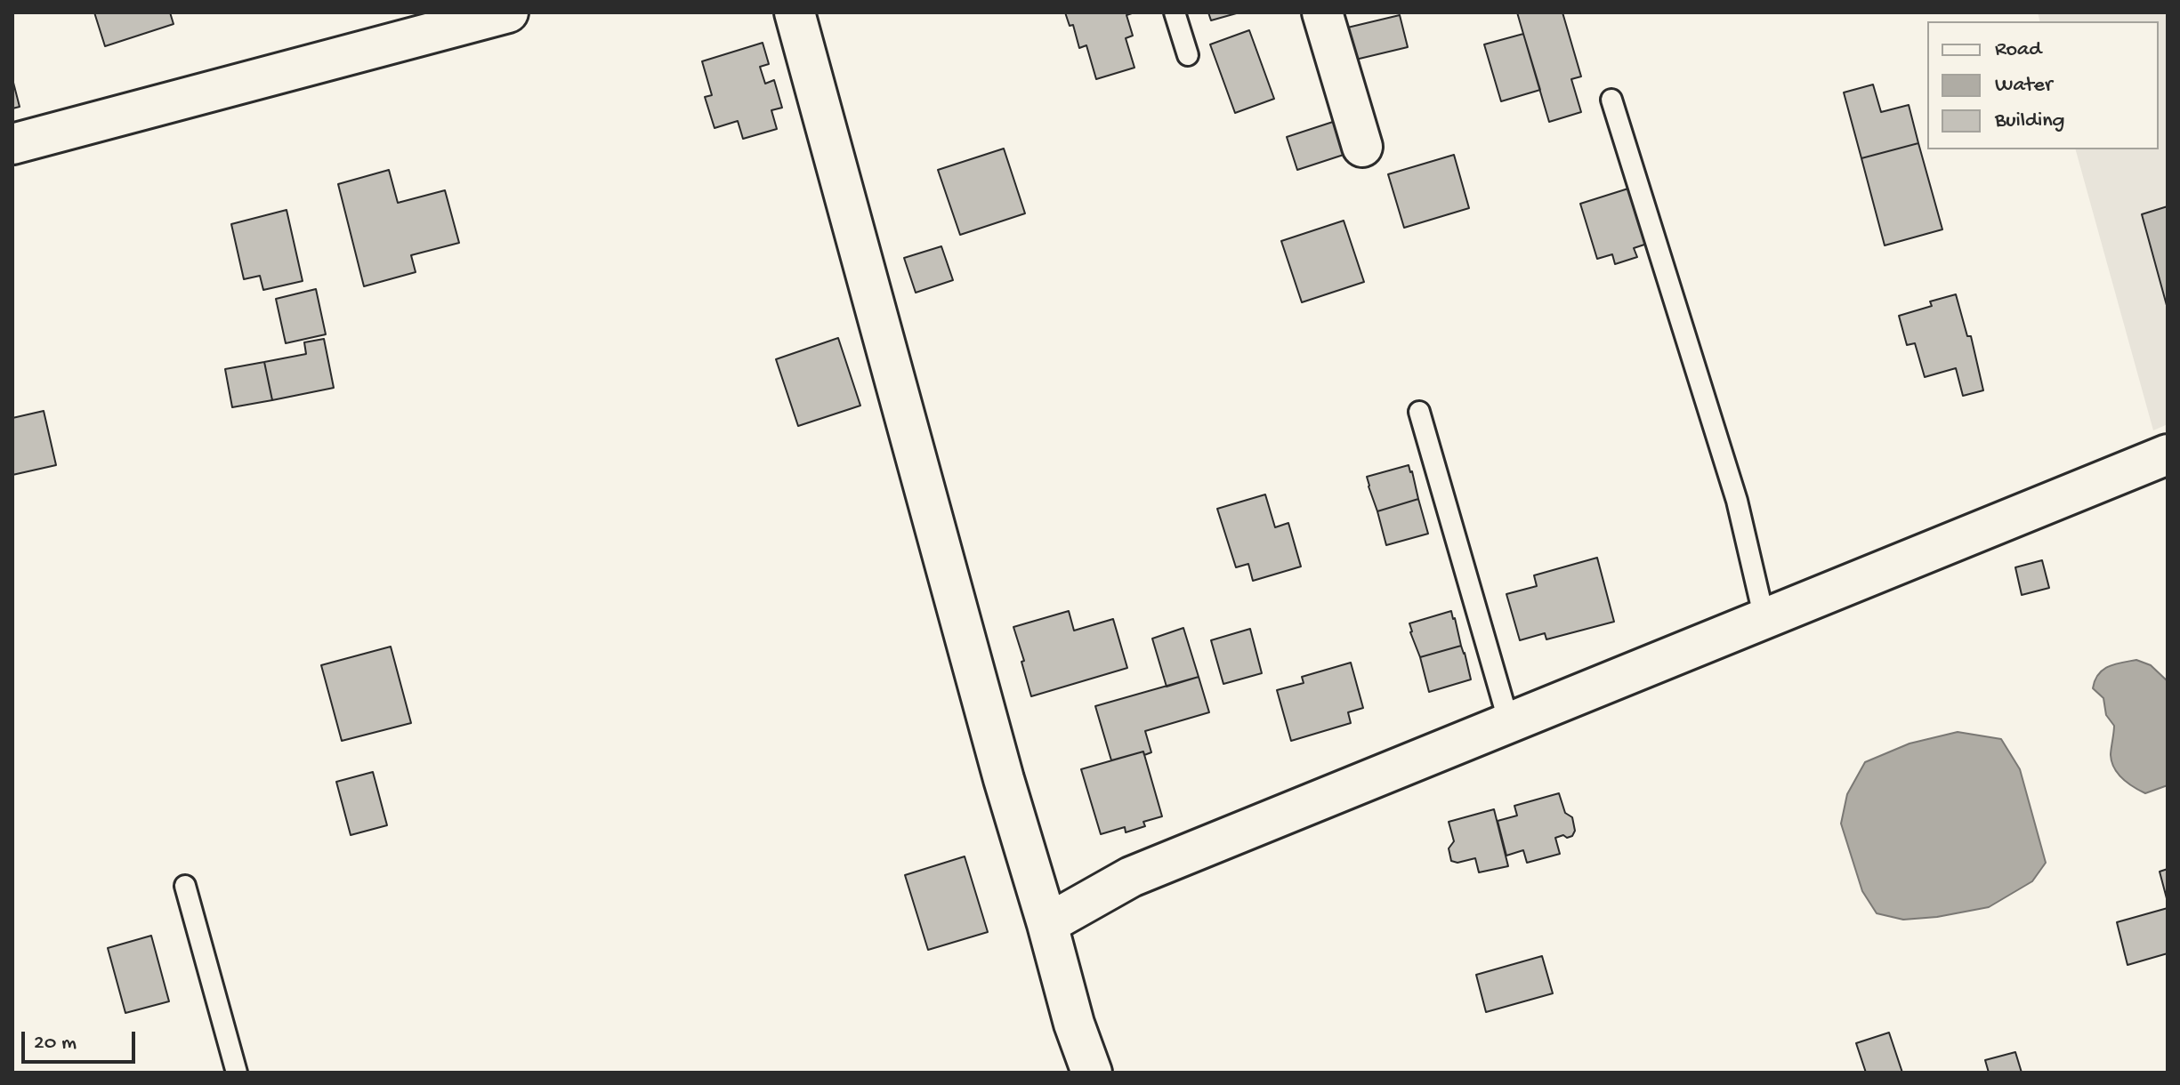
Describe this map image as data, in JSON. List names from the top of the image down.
{
  "legend": ["Road", "Water", "Building"],
  "scale_bar": "20 m"
}
